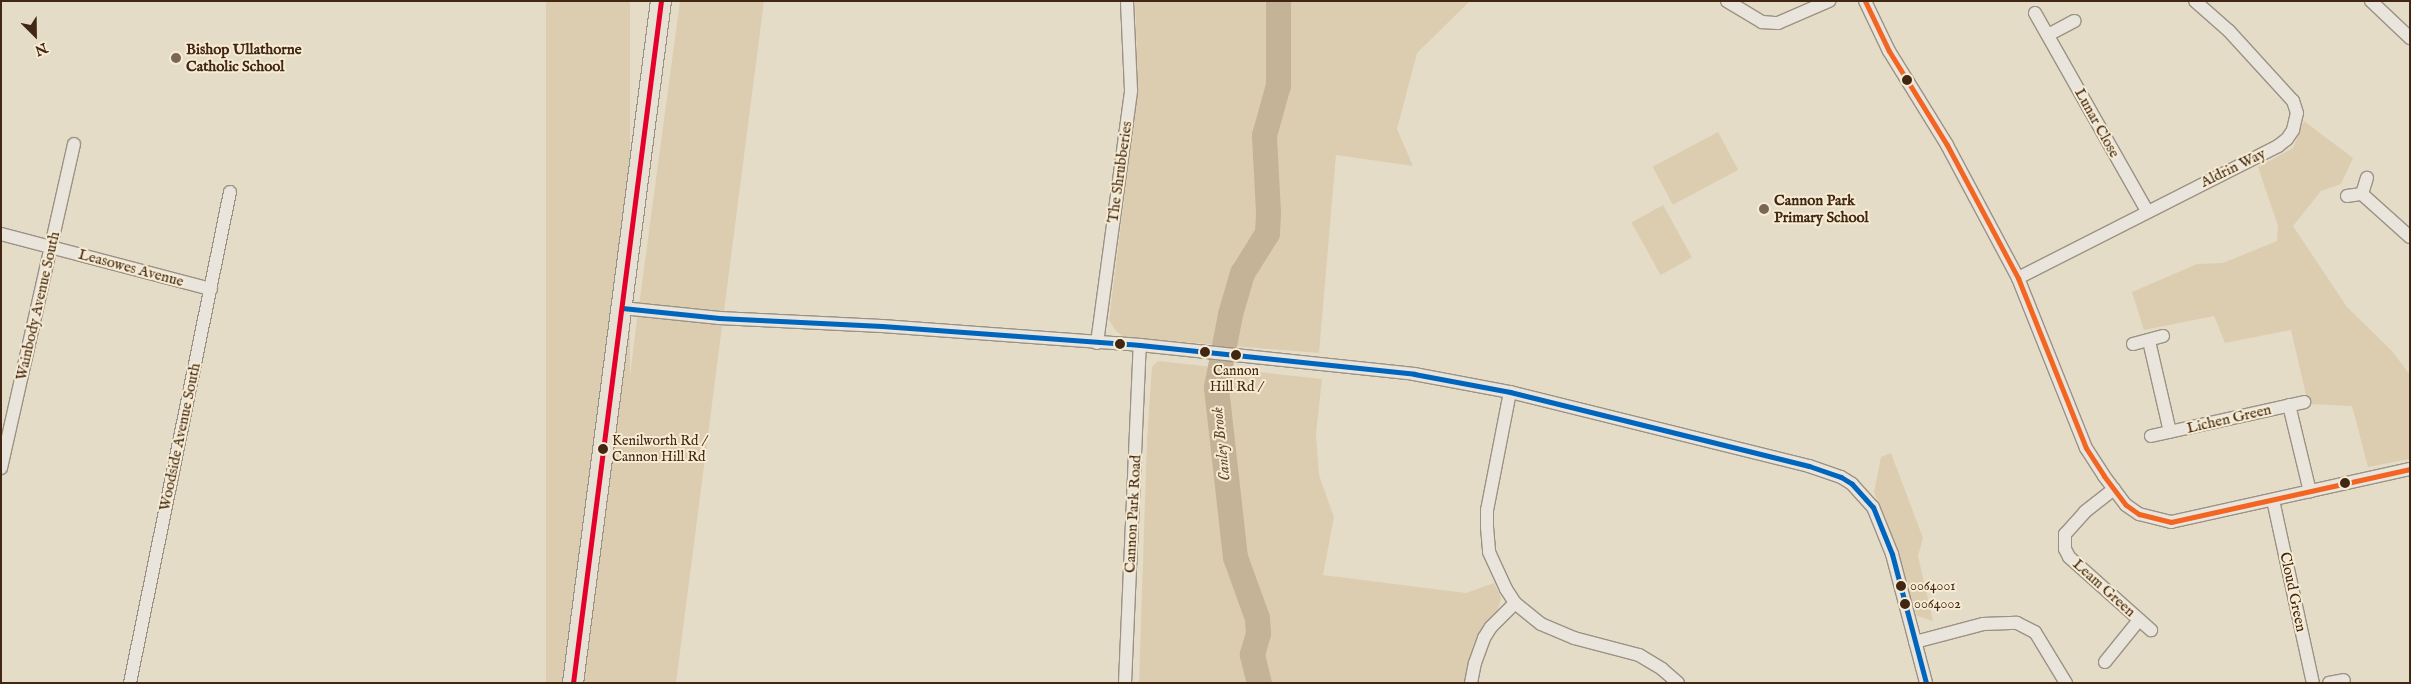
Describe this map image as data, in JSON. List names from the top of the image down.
{
  "streets": {
    "street": [
      "Lunar Close",
      "Aldrin Way",
      "The Shrubberies",
      "Leasowes Avenue",
      "Wainbody Avenue South",
      "Lichen Green",
      "Woodside Avenue South",
      "Cannon Park Road",
      "Leam Green",
      "Cloud Green"
    ]
  },
  "crossings": [
    ["Lunar Close", "Aldrin Way"],
    ["Leasowes Avenue", "Wainbody Avenue South"],
    ["Leasowes Avenue", "Woodside Avenue South"]
  ],
  "water": ["Canley Brook"],
  "places": [
    "Bishop Ullathorne Catholic School",
    "Cannon Park Primary School",
    "Cannon Hill Rd /",
    "Kenilworth Rd / Cannon Hill Rd",
    "0064001",
    "0064002"
  ],
  "north": "bottom right"
}
